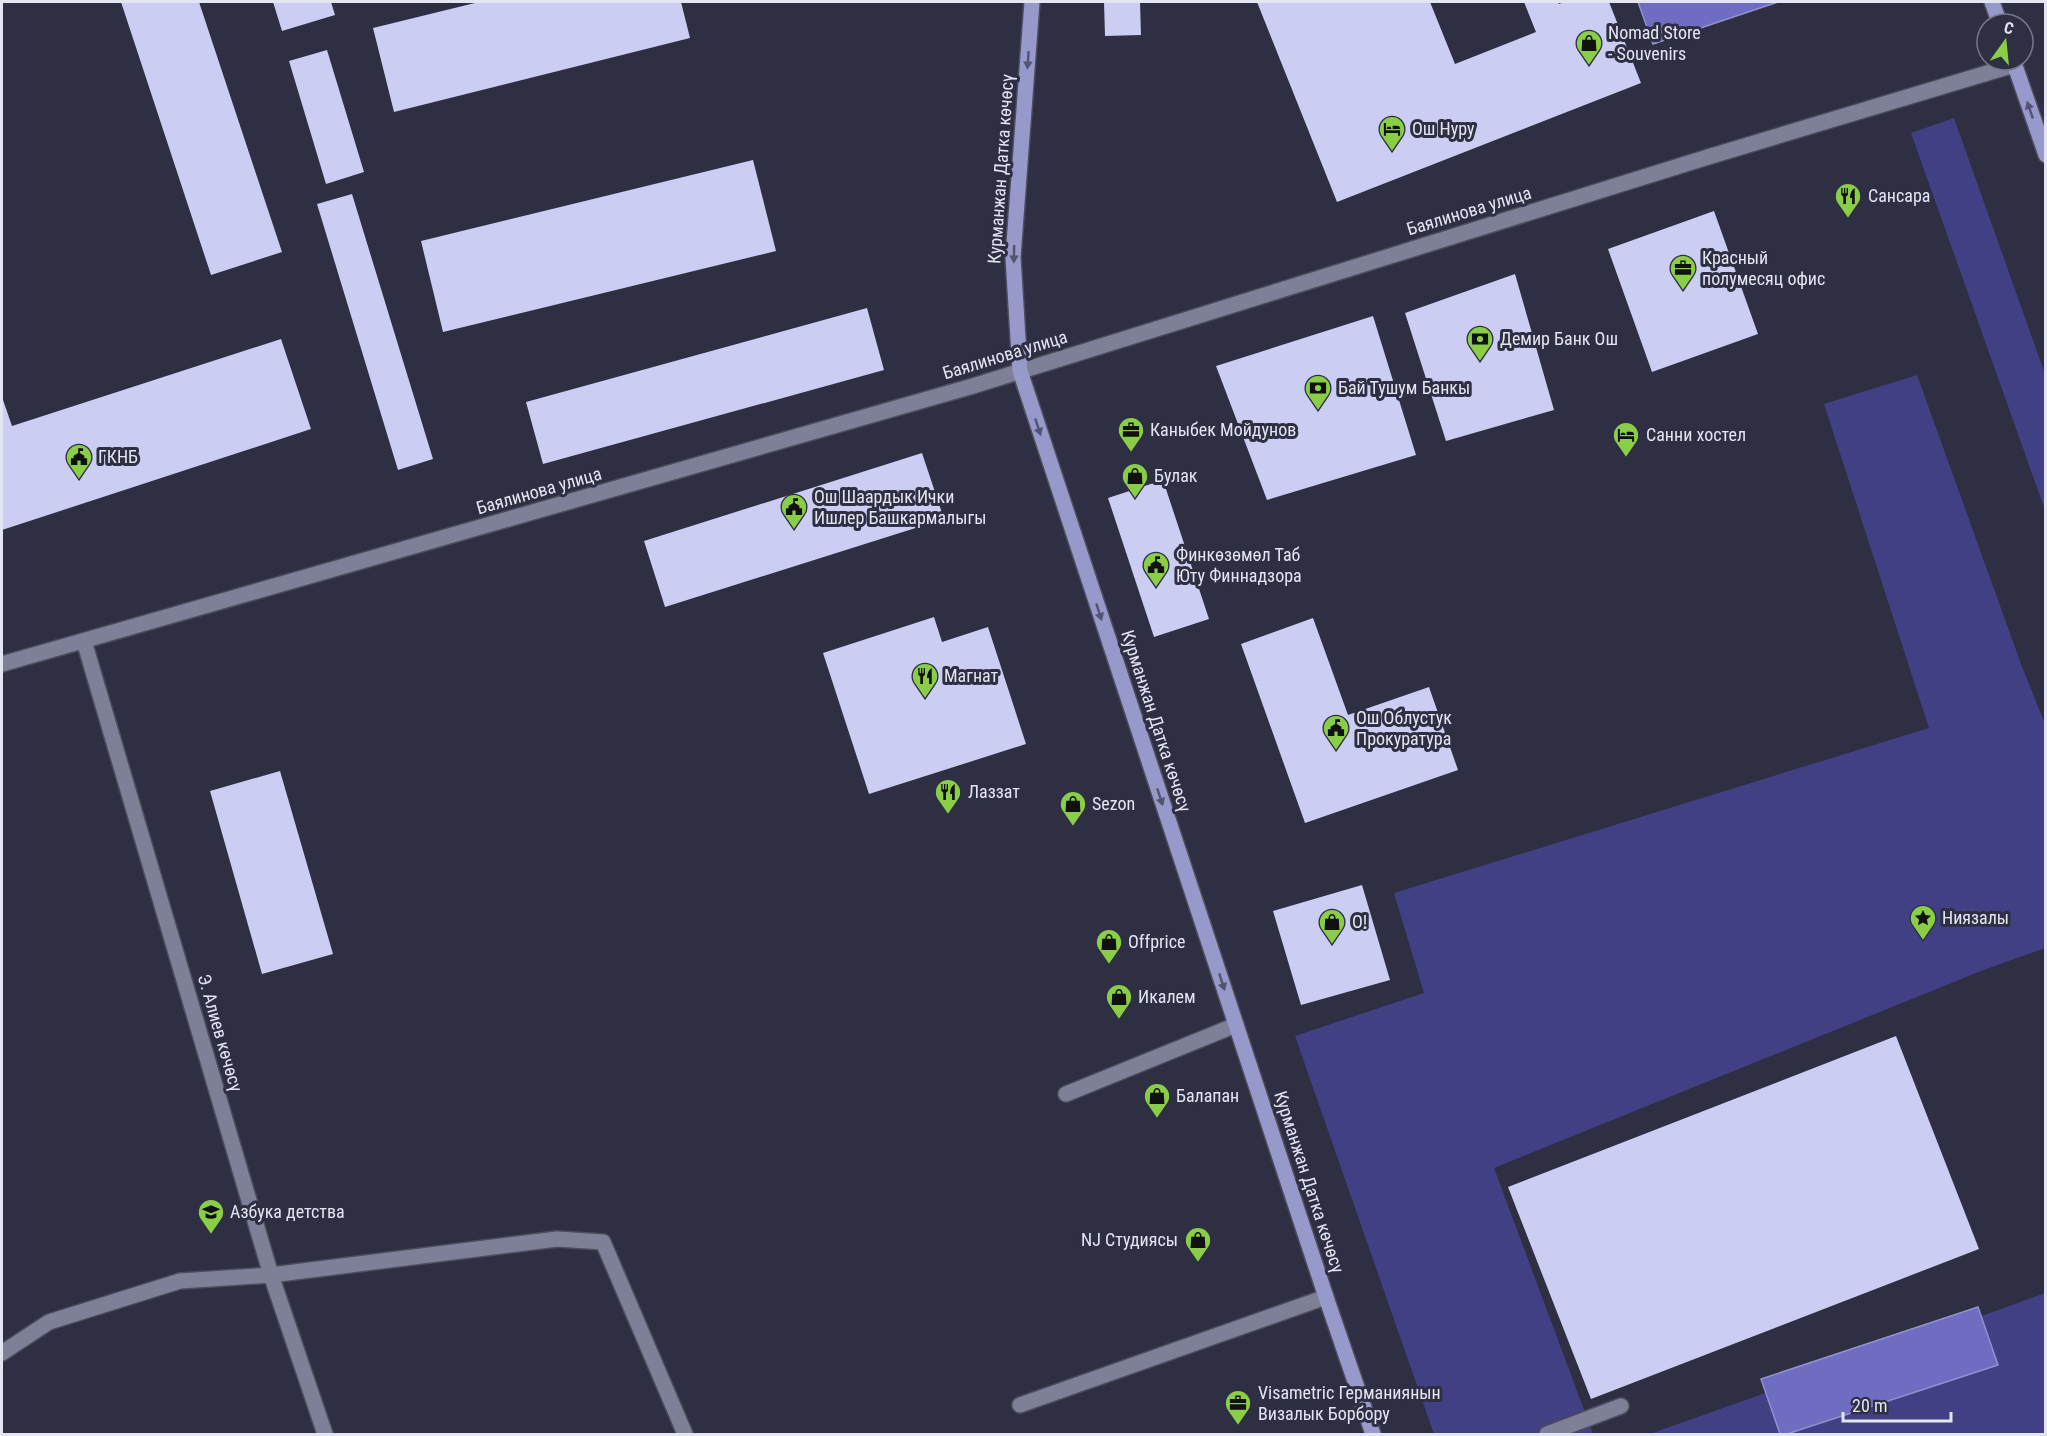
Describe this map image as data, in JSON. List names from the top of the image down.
{
  "streets": {
    "main road": ["Курманжан Датка көчөсү"],
    "street": ["Баялинова улица", "Э. Алиев көчөсү"]
  },
  "crossings": [
    ["Курманжан Датка көчөсү", "Баялинова улица"],
    ["Баялинова улица", "Э. Алиев көчөсү"]
  ],
  "one_way": ["Курманжан Датка көчөсү"],
  "places": {
    "shop": [
      "Nomad Store - Souvenirs",
      "Булак",
      "Sezon",
      "О!",
      "Offprice",
      "Икалем",
      "Балапан",
      "NJ Студиясы"
    ],
    "hotel": ["Ош Нуру", "Санни хостел"],
    "restaurant": ["Сансара", "Магнат", "Лаззат"],
    "office": ["Красный полумесяц офис", "Каныбек Мойдунов", "Visametric Германиянын Визалык Борбору"],
    "bank": ["Демир Банк Ош", "Бай Тушум Банкы"],
    "public building": [
      "ГКНБ",
      "Ош Шаардык Ички Ишлер Башкармалыгы",
      "Финкөзөмөл Таб Юту Финнадзора",
      "Ош Облустук Прокуратура"
    ],
    "place": ["Ниязалы"],
    "school or university": ["Азбука детства"]
  },
  "scale_bar": "20 m",
  "north": "top"
}
